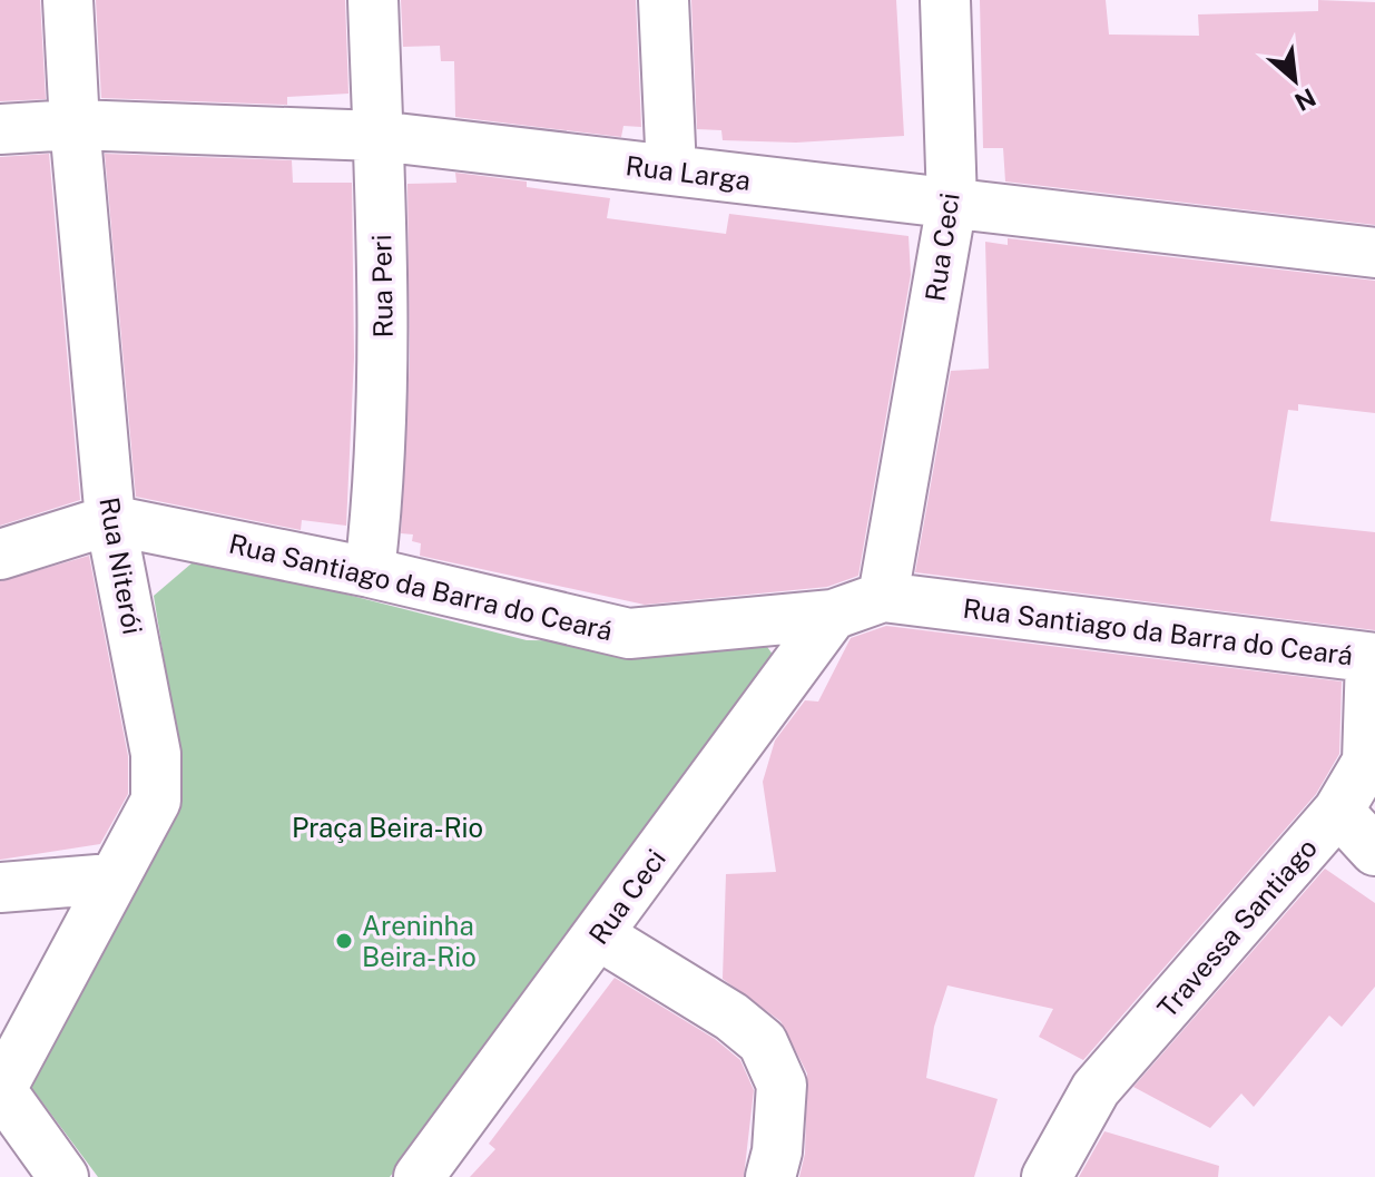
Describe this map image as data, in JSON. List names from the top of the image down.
{
  "streets": {
    "street": [
      "Rua Larga",
      "Rua Ceci",
      "Rua Peri",
      "Rua Niterói",
      "Rua Santiago da Barra do Ceará",
      "Travessa Santiago"
    ]
  },
  "crossings": [
    ["Rua Larga", "Rua Ceci"],
    ["Rua Larga", "Rua Peri"],
    ["Rua Larga", "Rua Niterói"],
    ["Rua Ceci", "Rua Santiago da Barra do Ceará"],
    ["Rua Peri", "Rua Santiago da Barra do Ceará"],
    ["Rua Niterói", "Rua Santiago da Barra do Ceará"],
    ["Rua Santiago da Barra do Ceará", "Travessa Santiago"]
  ],
  "parks": ["Praça Beira-Rio"],
  "places": ["Areninha Beira-Rio"],
  "north": "bottom right"
}
